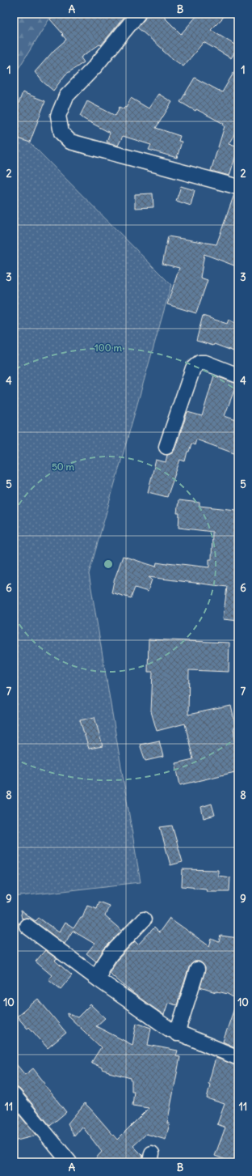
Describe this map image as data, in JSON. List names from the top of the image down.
{
  "grid": {
    "columns": ["A", "B"],
    "rows": [
      "1",
      "2",
      "3",
      "4",
      "5",
      "6",
      "7",
      "8",
      "9",
      "10",
      "11"
    ]
  },
  "rings": ["100 m", "50 m"]
}
